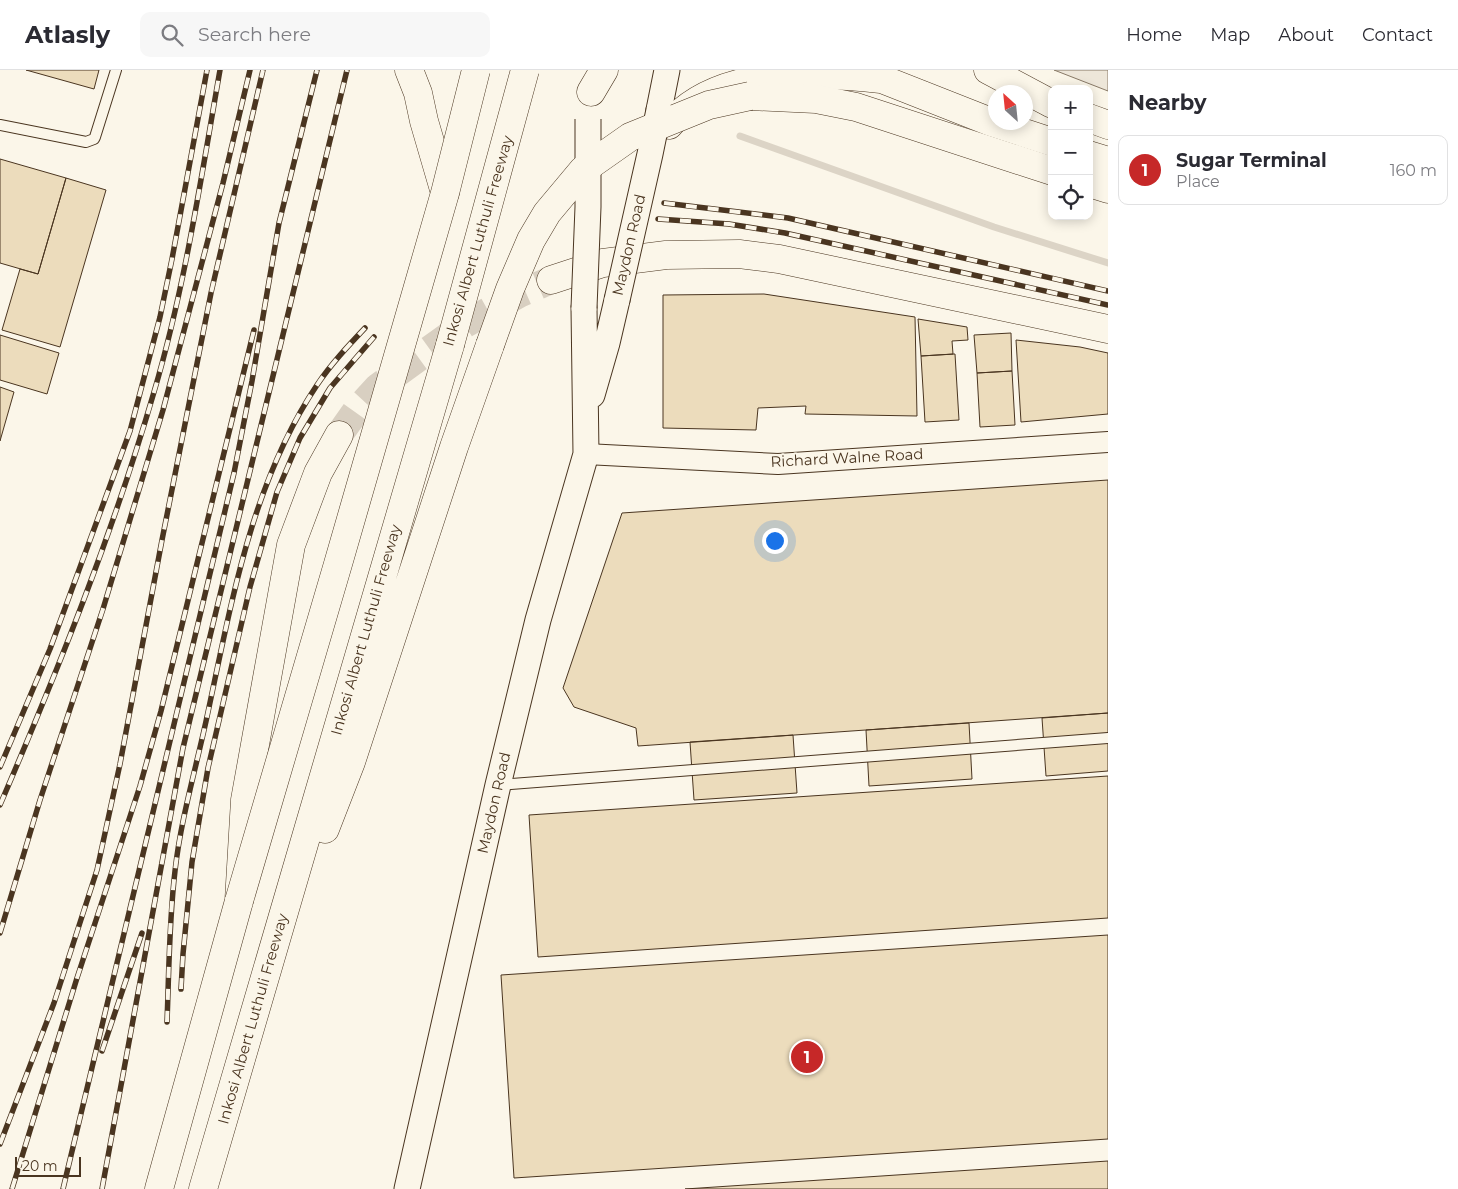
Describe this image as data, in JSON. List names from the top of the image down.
{
  "streets": {
    "main road": ["Inkosi Albert Luthuli Freeway"],
    "street": ["Maydon Road", "Richard Walne Road"]
  },
  "crossings": [
    ["Maydon Road", "Richard Walne Road"]
  ],
  "scale_bar": "20 m",
  "north": "top left",
  "page": {
    "header": "Atlasly",
    "search": "Search here",
    "nav": [
      "Home",
      "Map",
      "About",
      "Contact"
    ],
    "heading": "Nearby",
    "map_buttons": ["+", "−"],
    "list": [
      {
        "mark": "1",
        "name": "Sugar Terminal",
        "note": "Place",
        "value": "160 m"
      }
    ],
    "pins": "1",
    "scale": "20 m"
  }
}
